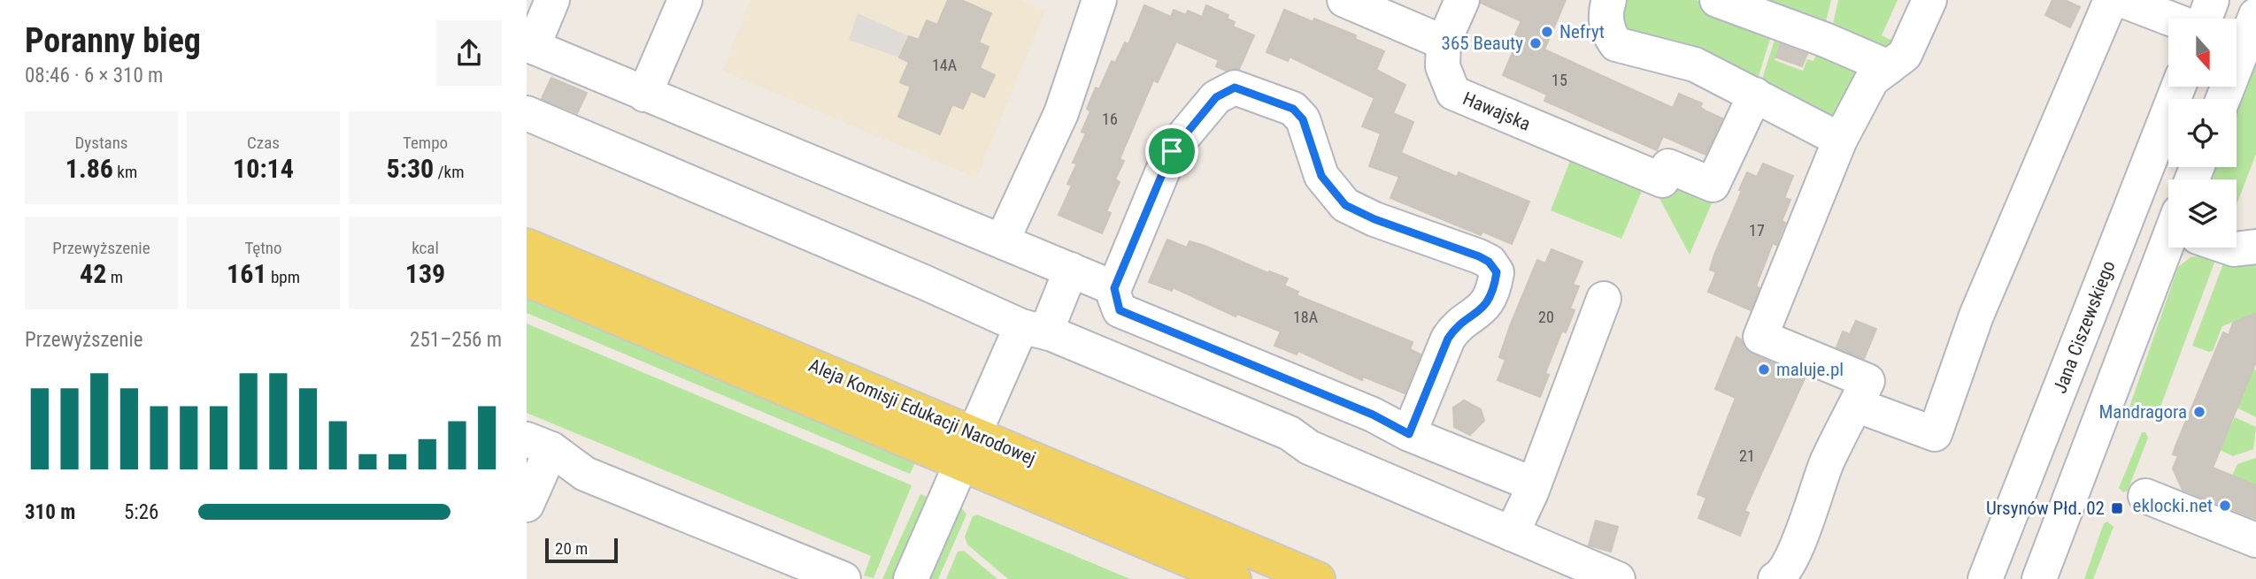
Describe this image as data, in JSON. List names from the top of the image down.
{
  "streets": {
    "main road": ["Aleja Komisji Edukacji Narodowej"],
    "street": ["Hawajska", "Jana Ciszewskiego"]
  },
  "places": {
    "other": [
      "Nefryt",
      "365 Beauty",
      "maluje.pl",
      "Mandragora",
      "eklocki.net"
    ],
    "transit": ["Ursynów Płd. 02"]
  },
  "house_numbers": [
    "14A",
    "15",
    "16",
    "17",
    "18A",
    "20",
    "21"
  ],
  "scale_bar": "20 m",
  "north": "bottom",
  "page": {
    "heading": ["Poranny bieg", "08:46 · 6 × 310 m"],
    "stats": [
      ["Dystans", "1.86 km"],
      ["Czas", "10:14"],
      ["Tempo", "5:30 /km"],
      ["Przewyższenie", "42 m"],
      ["Tętno", "161 bpm"],
      ["kcal", "139"]
    ],
    "chart": ["Przewyższenie", "251–256 m"],
    "list": [
      {
        "name": "310 m",
        "note": "5:26"
      }
    ],
    "scale": "20 m"
  }
}
